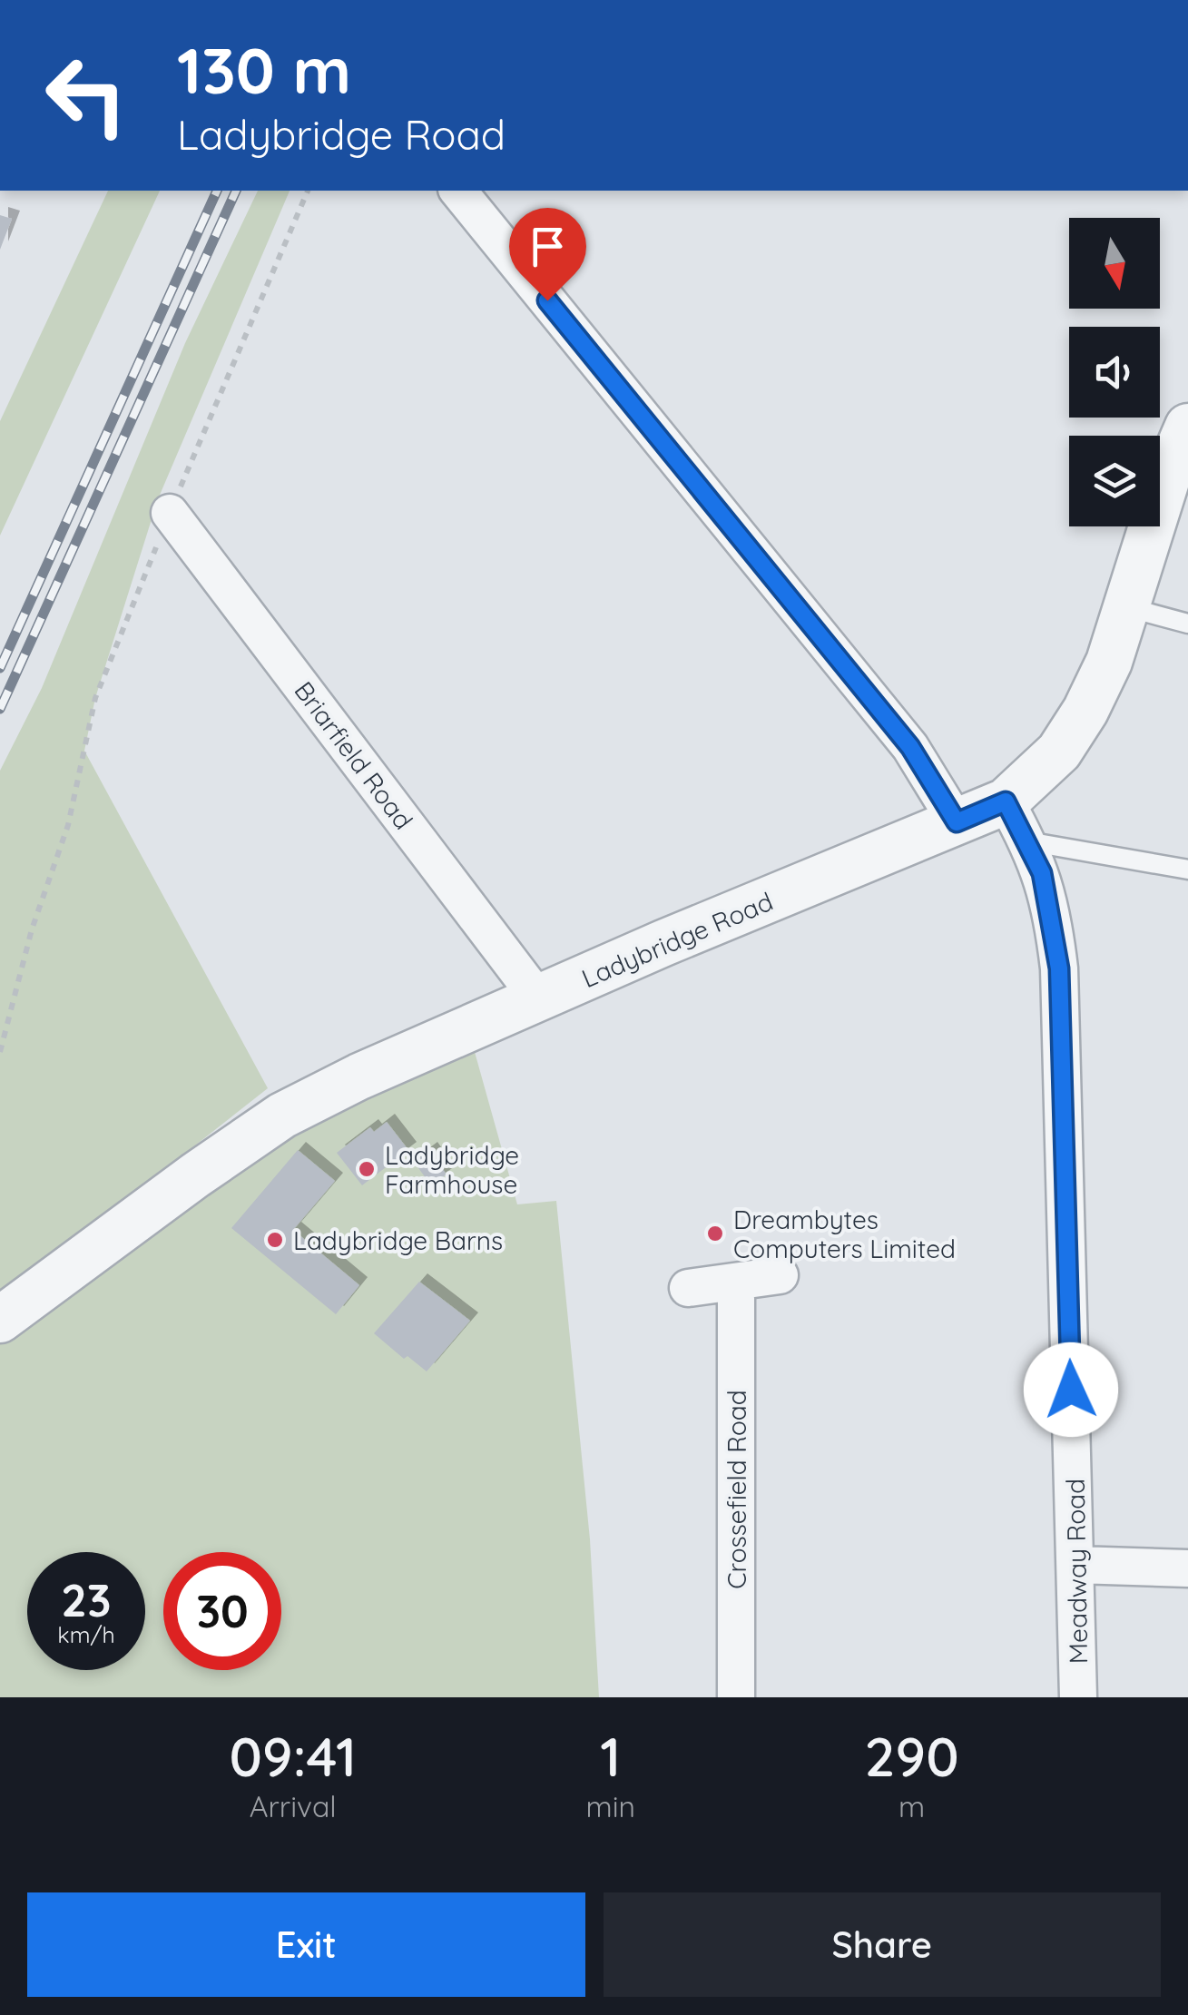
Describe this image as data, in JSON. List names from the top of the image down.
{
  "streets": {
    "street": [
      "Briarfield Road",
      "Ladybridge Road",
      "Crossefield Road",
      "Meadway Road"
    ]
  },
  "crossings": [
    ["Briarfield Road", "Ladybridge Road"],
    ["Ladybridge Road", "Meadway Road"]
  ],
  "places": ["Ladybridge Farmhouse", "Dreambytes Computers Limited", "Ladybridge Barns"],
  "north": "bottom",
  "page": {
    "turn": ["130 m", "Ladybridge Road"],
    "speed": "23 km/h",
    "limit": "30",
    "eta": [
      "09:41",
      "Arrival",
      "1",
      "min",
      "290",
      "m"
    ],
    "buttons": ["Exit", "Share"]
  }
}
